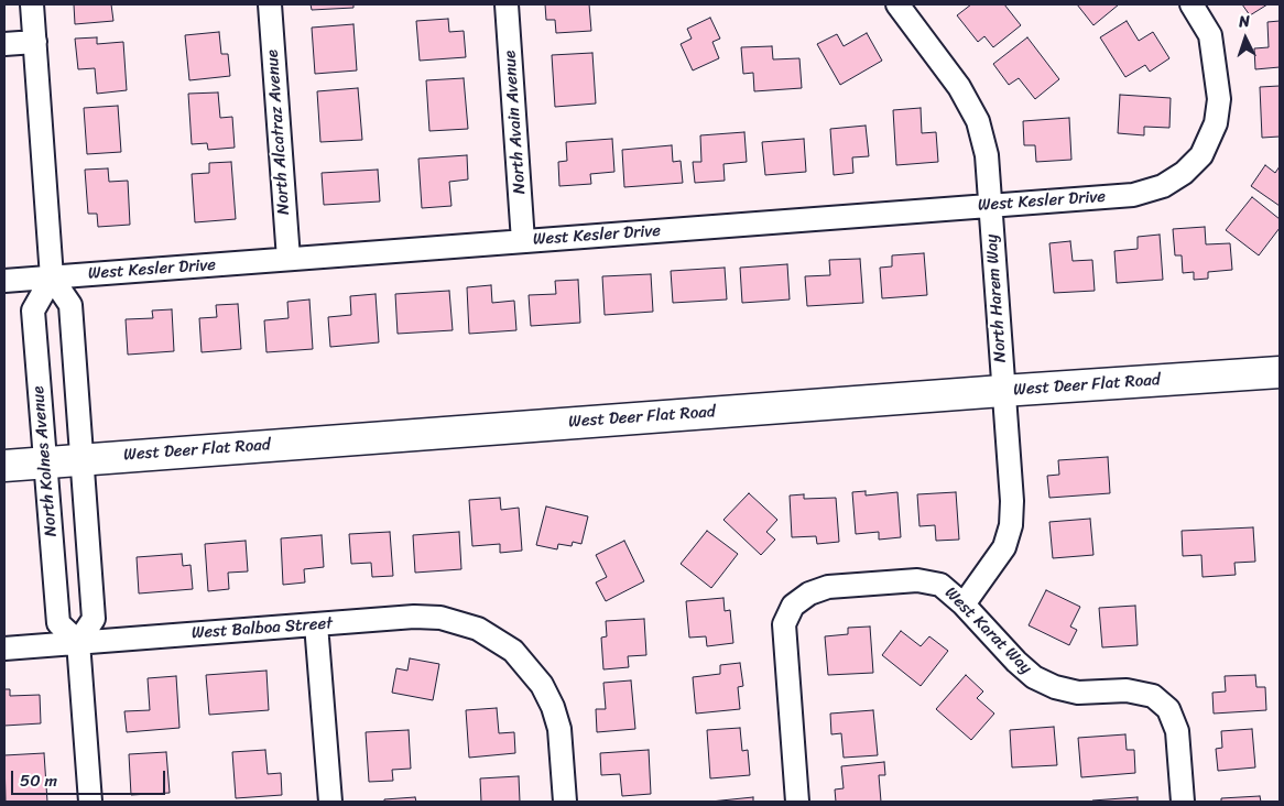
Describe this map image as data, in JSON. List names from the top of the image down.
{
  "streets": {
    "main road": ["West Deer Flat Road"],
    "street": [
      "North Avain Avenue",
      "North Alcatraz Avenue",
      "West Kesler Drive",
      "North Harem Way",
      "North Kolnes Avenue",
      "West Balboa Street",
      "West Karat Way"
    ]
  },
  "crossings": [
    ["North Avain Avenue", "West Kesler Drive"],
    ["North Alcatraz Avenue", "West Kesler Drive"],
    ["West Kesler Drive", "North Harem Way"],
    ["West Kesler Drive", "North Kolnes Avenue"],
    ["North Harem Way", "West Deer Flat Road"],
    ["North Harem Way", "West Karat Way"],
    ["West Deer Flat Road", "North Kolnes Avenue"],
    ["North Kolnes Avenue", "West Balboa Street"]
  ],
  "scale_bar": "50 m",
  "north": "top"
}
